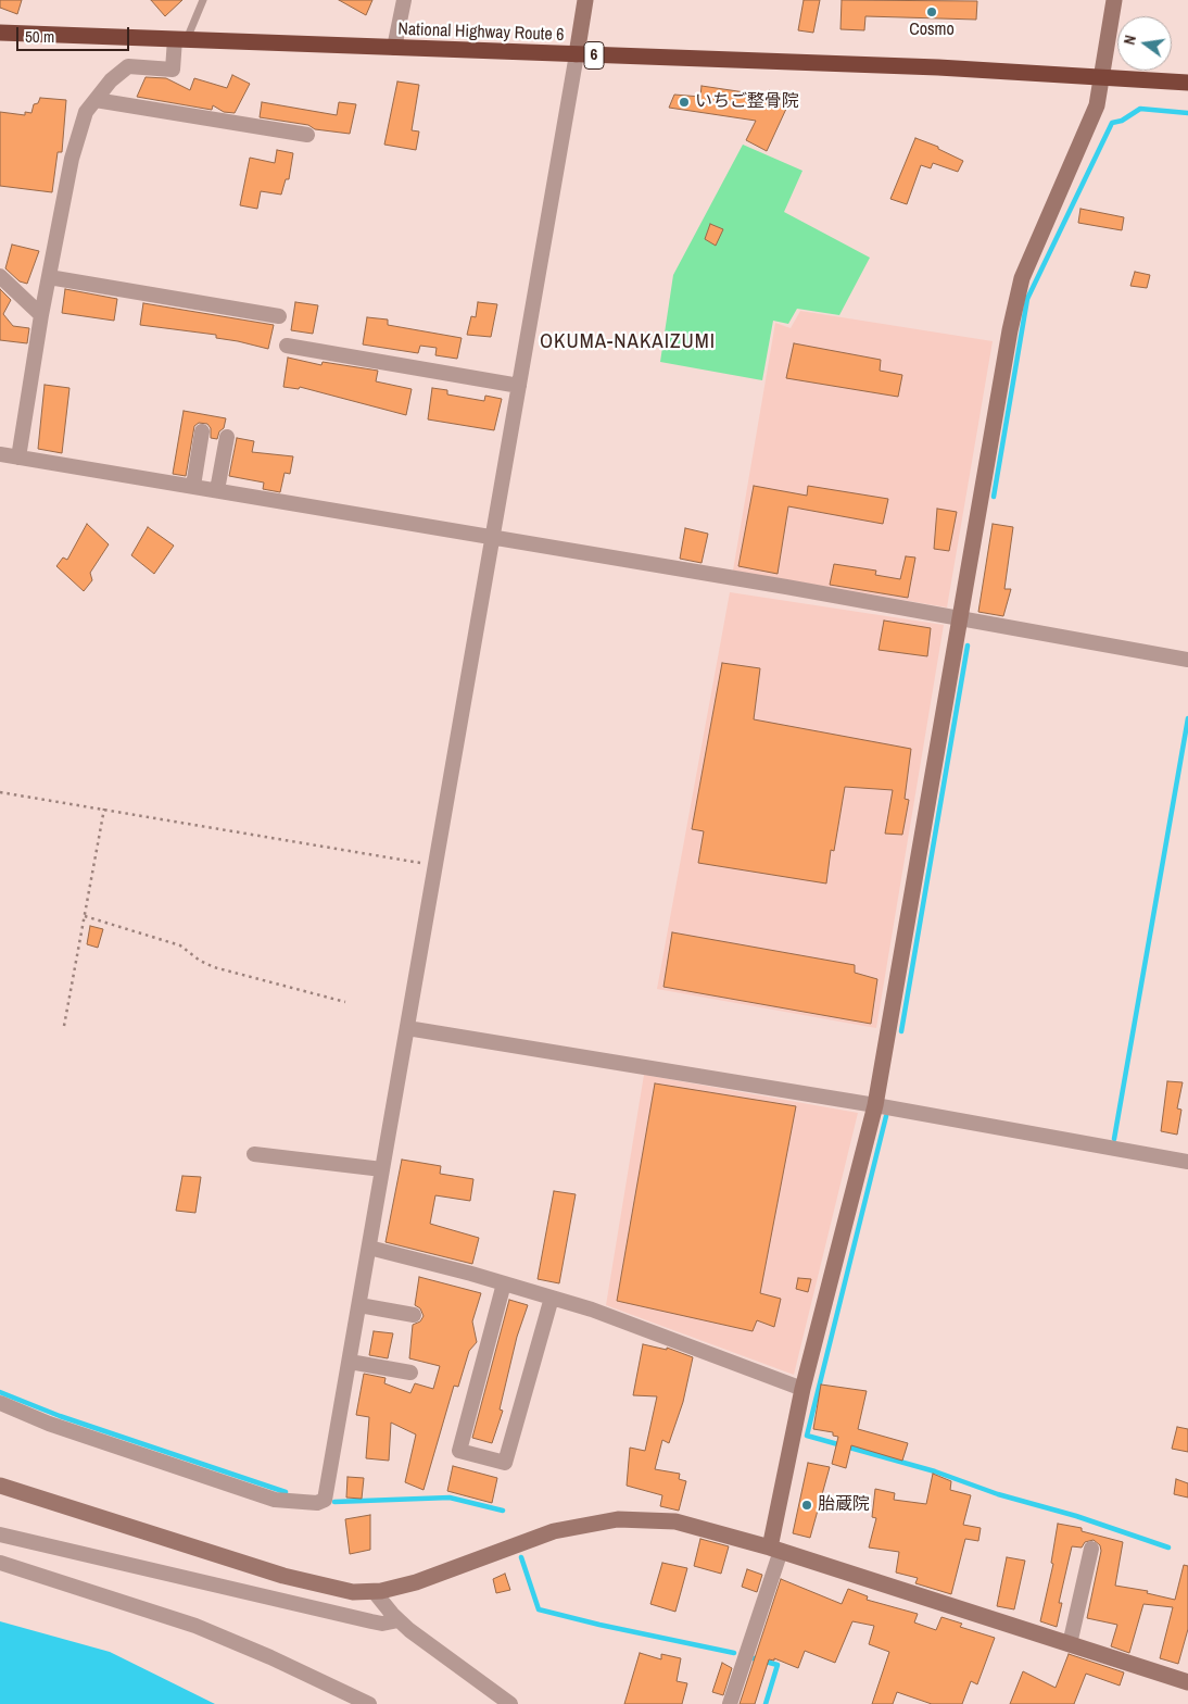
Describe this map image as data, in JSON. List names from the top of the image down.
{
  "streets": {
    "highway": ["National Highway Route 6", "6"]
  },
  "districts": ["OKUMA-NAKAIZUMI"],
  "places": ["Cosmo", "いちご整骨院", "胎蔵院"],
  "scale_bar": "50 m",
  "north": "left"
}
